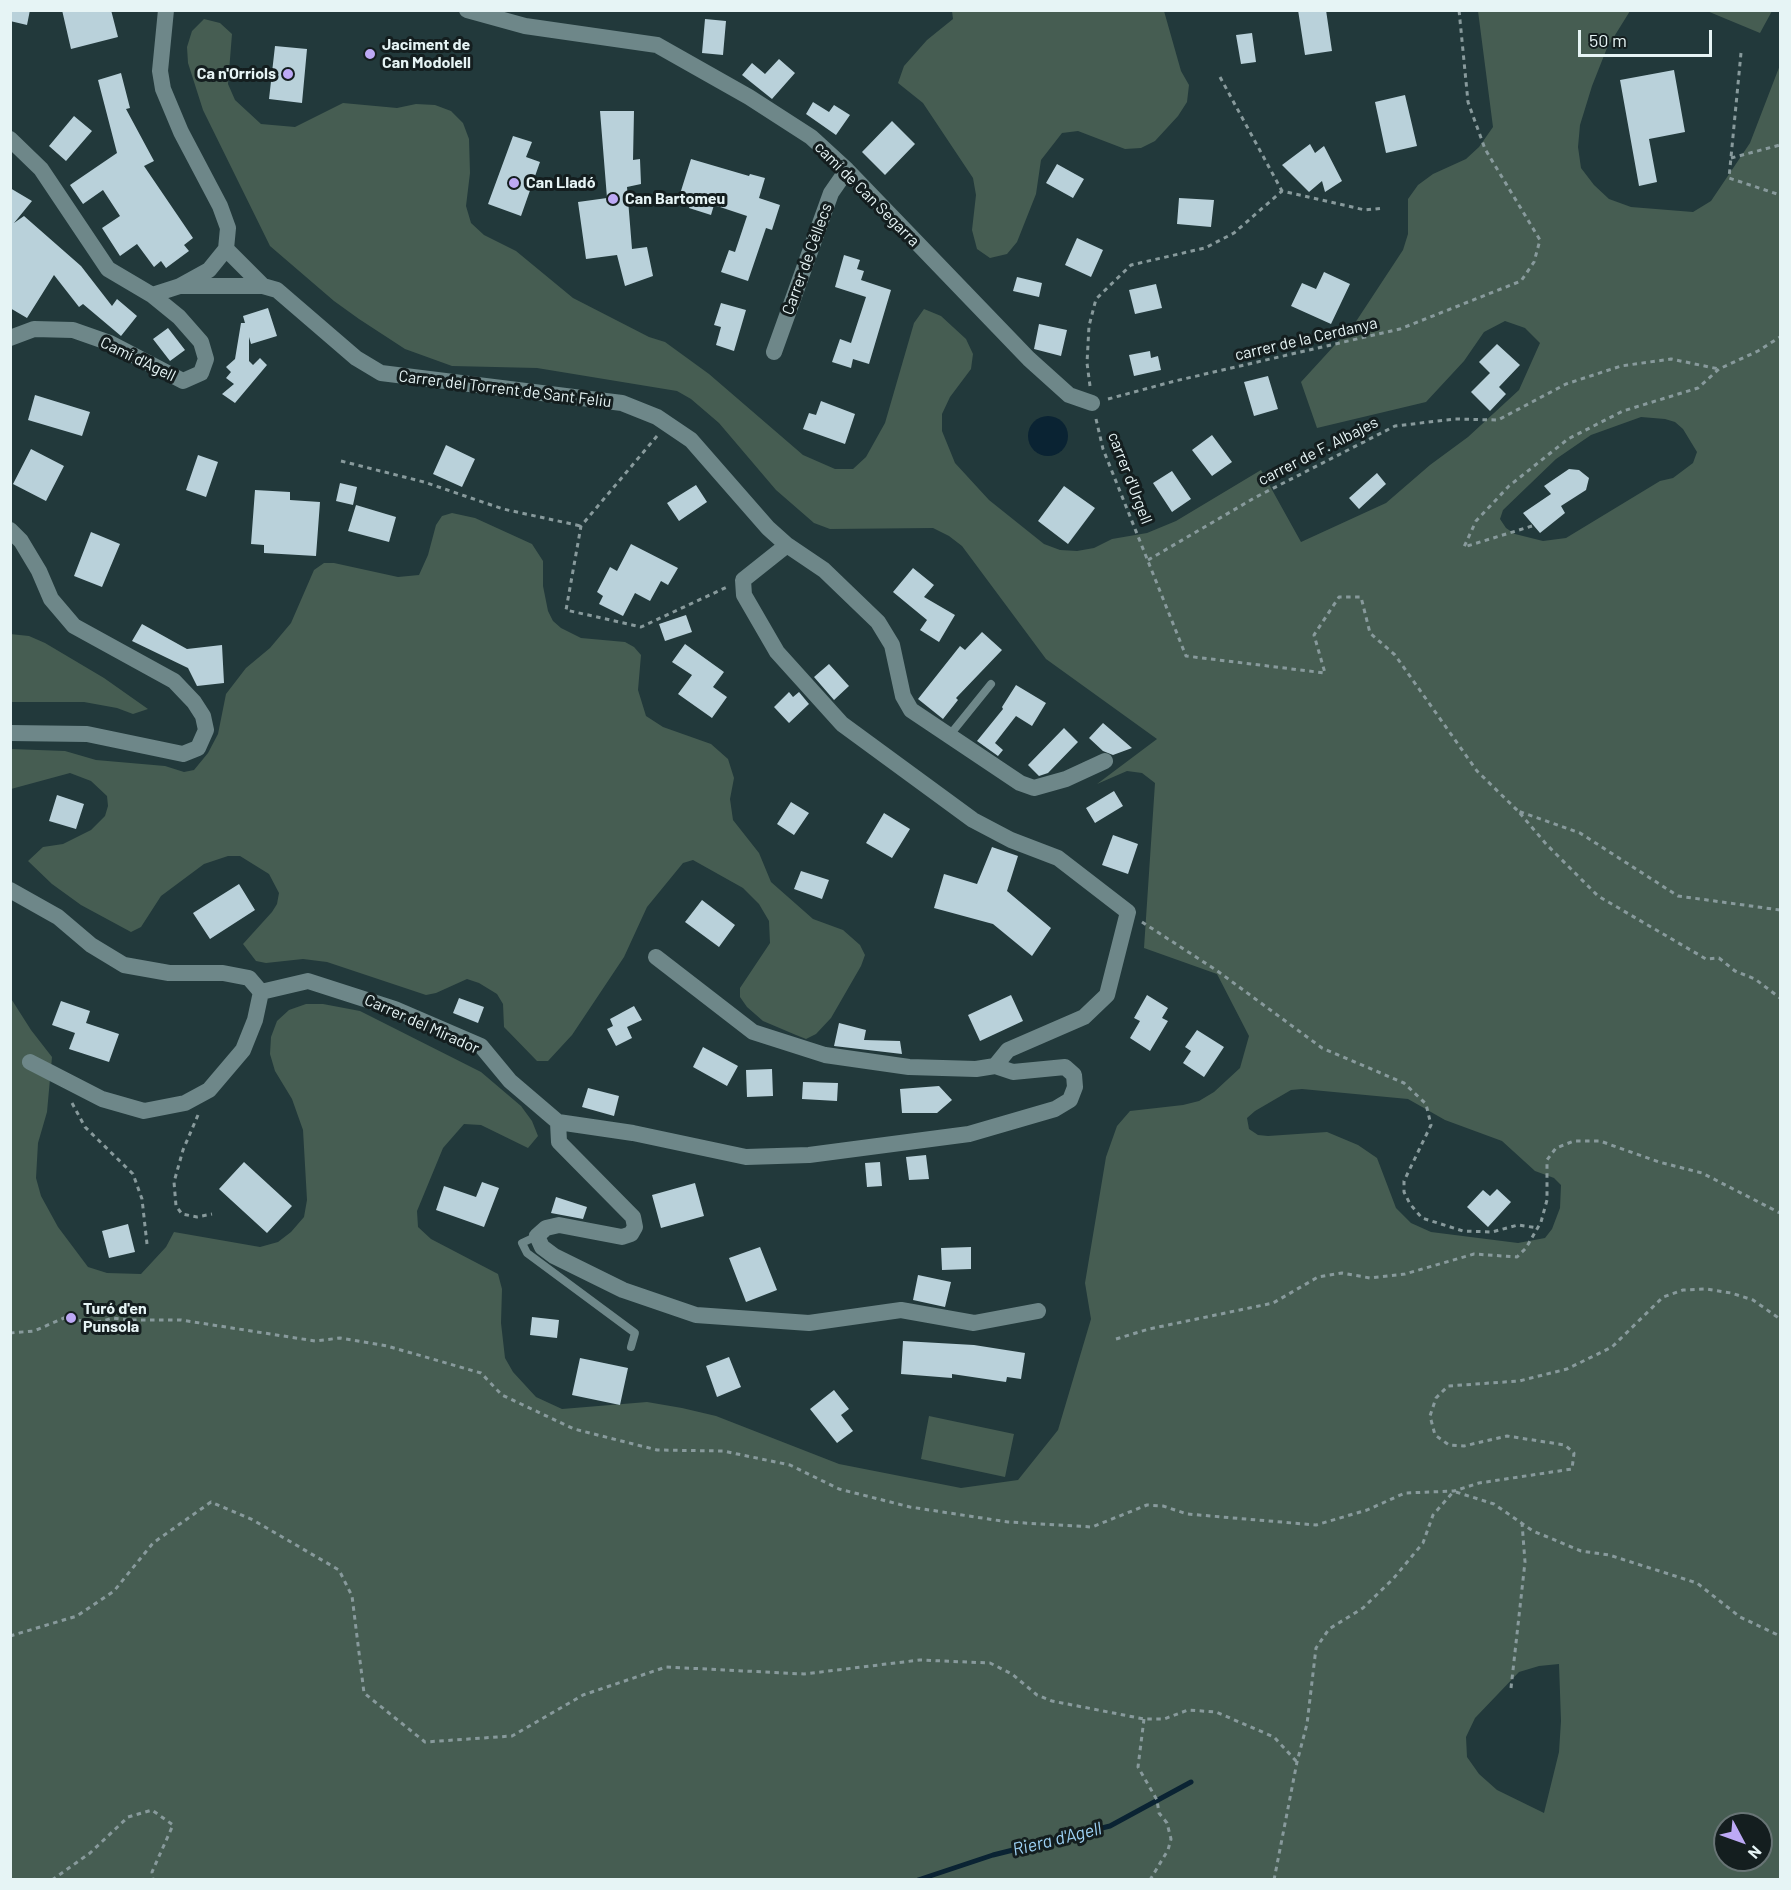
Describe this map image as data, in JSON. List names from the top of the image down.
{
  "streets": {
    "street": [
      "camí de Can Segarra",
      "Carrer de Céllecs",
      "Camí d'Agell",
      "Carrer del Torrent de Sant Feliu",
      "Carrer del Mirador"
    ],
    "path": ["carrer de la Cerdanya", "carrer de F. Albajes", "carrer d'Urgell"]
  },
  "crossings": [
    ["camí de Can Segarra", "Carrer de Céllecs"],
    ["camí de Can Segarra", "carrer de la Cerdanya"],
    ["camí de Can Segarra", "carrer d'Urgell"],
    ["carrer de la Cerdanya", "carrer d'Urgell"],
    ["carrer de F. Albajes", "carrer d'Urgell"]
  ],
  "water": ["Riera d'Agell"],
  "places": [
    "Jaciment de Can Modolell",
    "Ca n'Orriols",
    "Can Lladó",
    "Can Bartomeu",
    "Turó d'en Punsola"
  ],
  "scale_bar": "50 m",
  "north": "bottom right"
}
